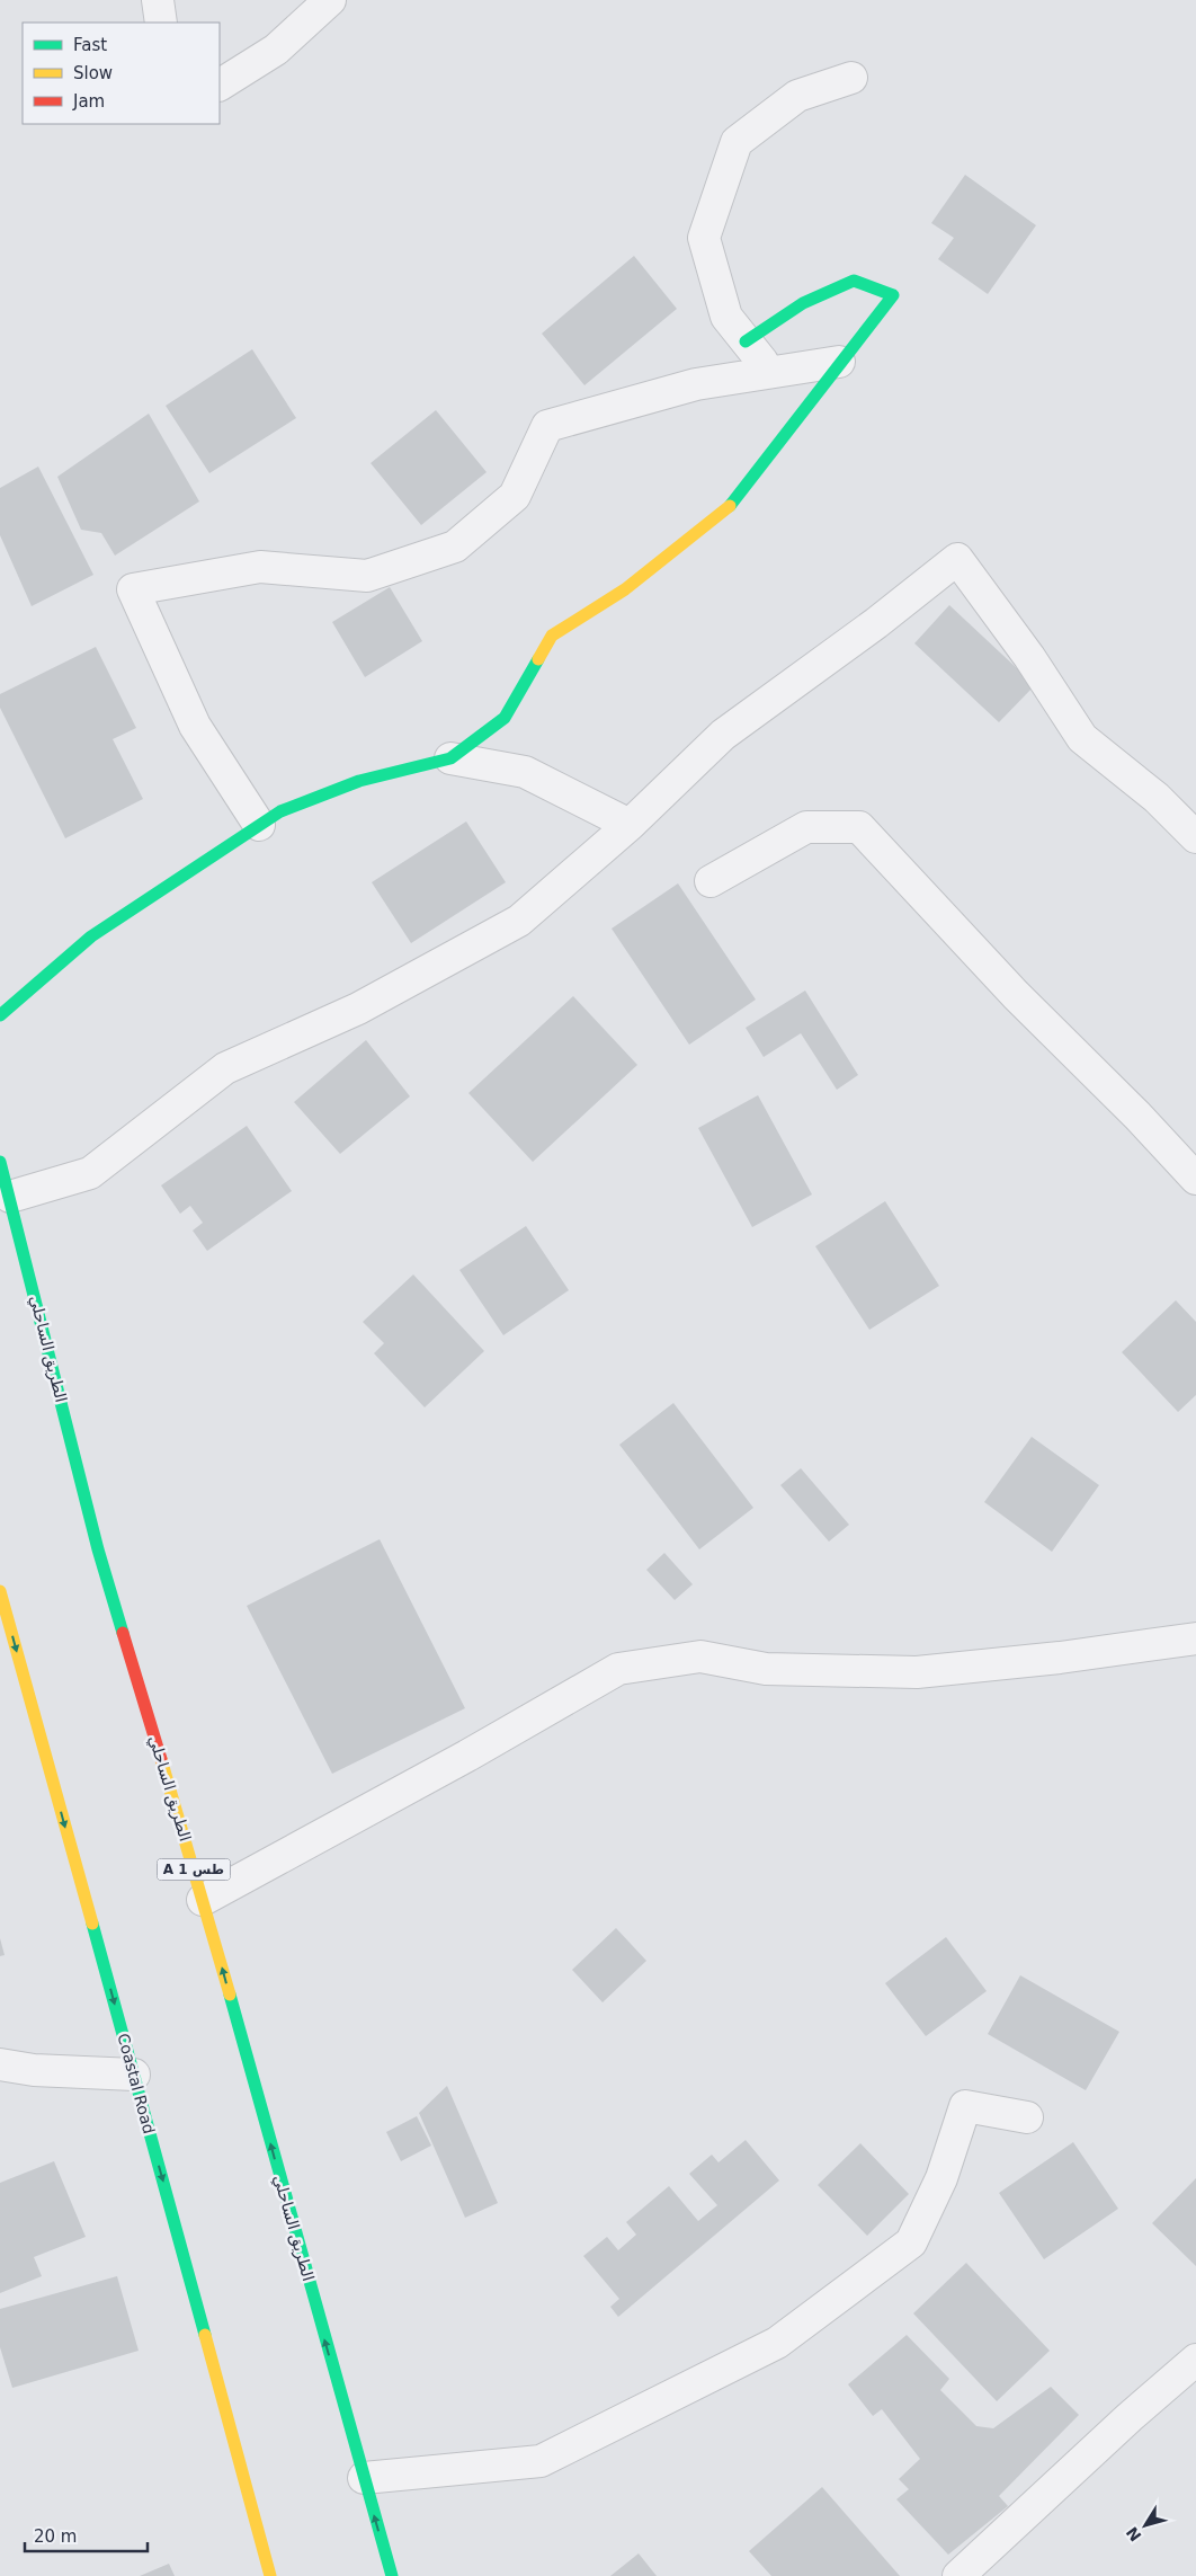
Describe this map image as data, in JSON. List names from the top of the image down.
{
  "streets": {
    "main road": ["الطريق الساحلي", "A 1 طس", "Coastal Road"]
  },
  "one_way": ["الطريق الساحلي", "Coastal Road"],
  "legend": ["Fast", "Slow", "Jam"],
  "scale_bar": "20 m",
  "north": "bottom left"
}
